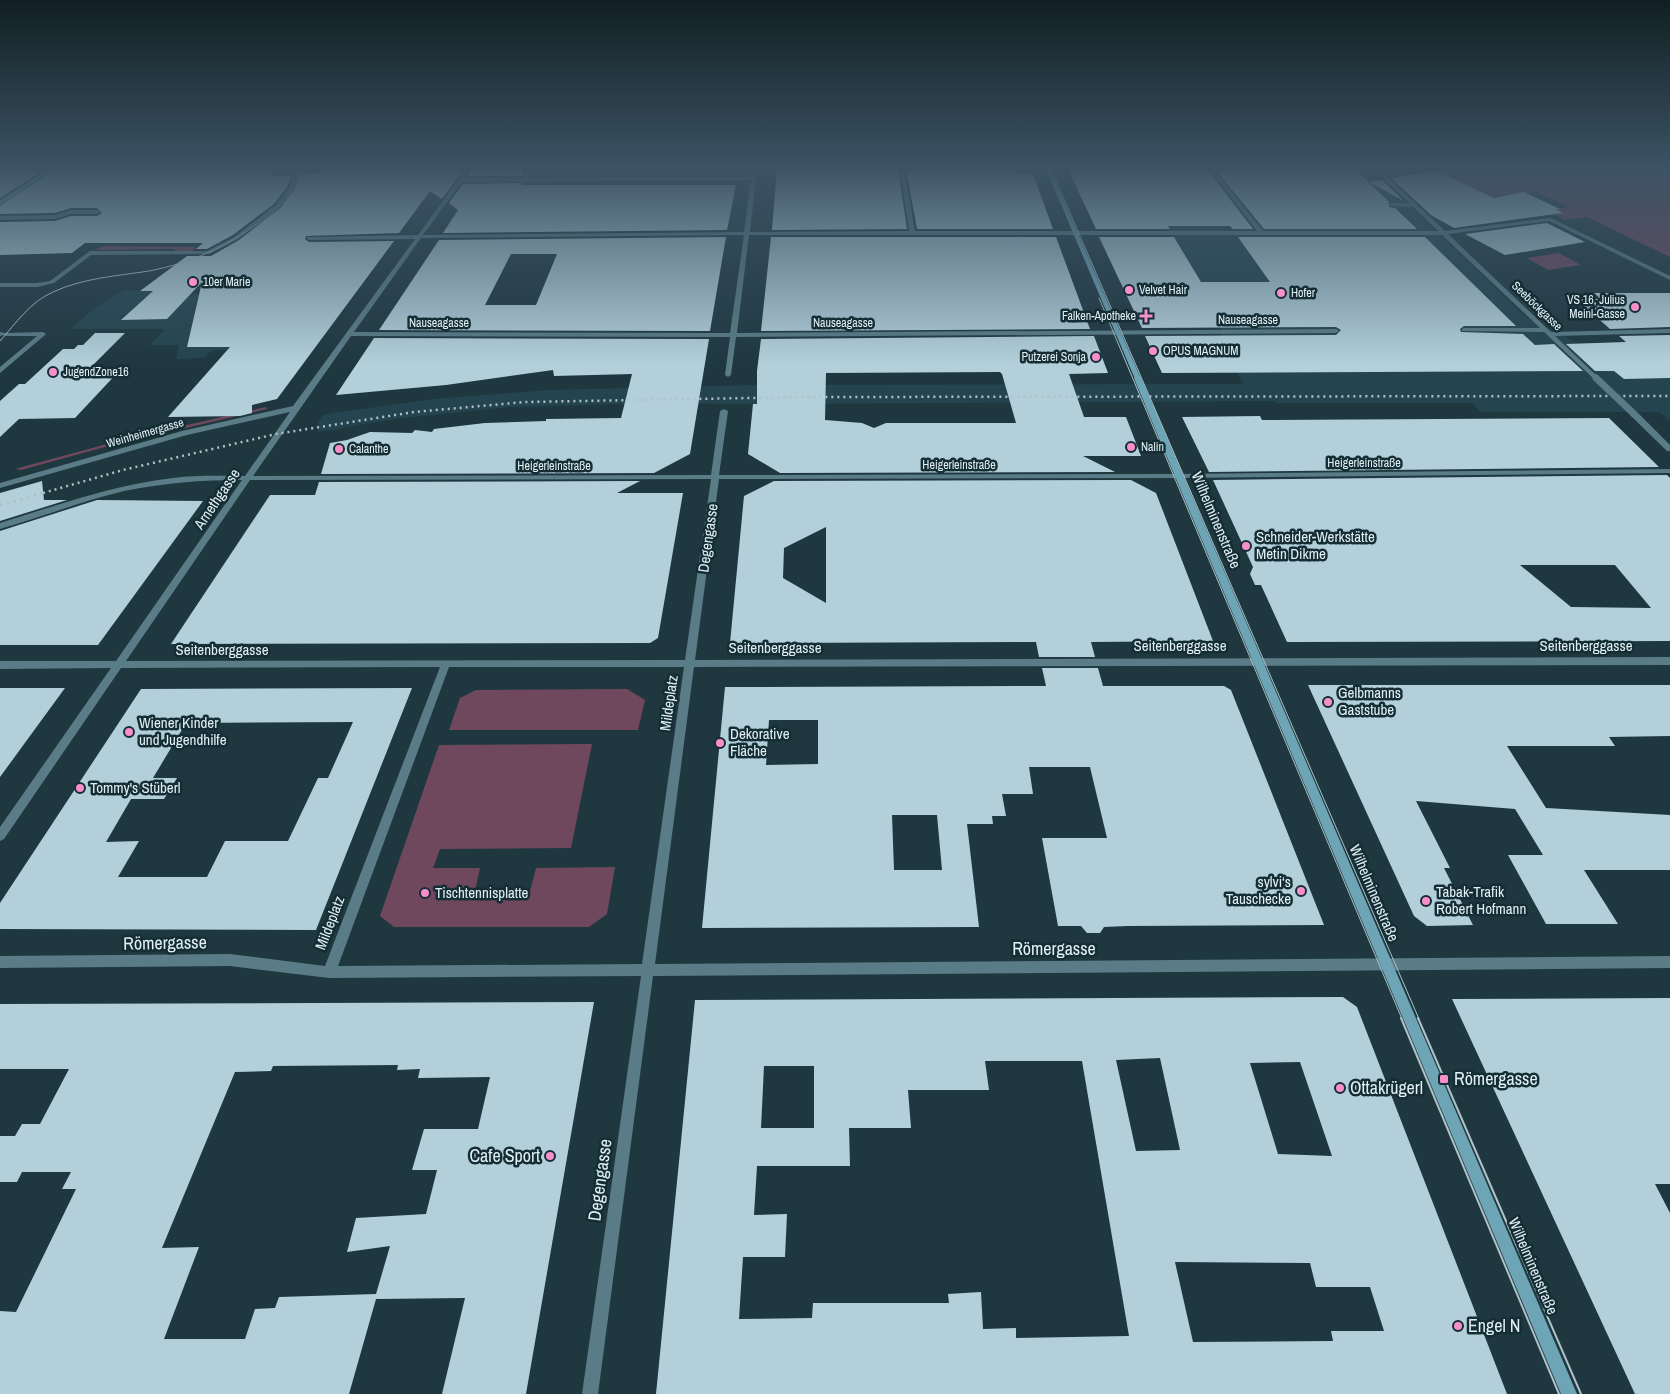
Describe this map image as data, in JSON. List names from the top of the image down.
{
  "streets": {
    "street": [
      "Seeböckgasse",
      "Nauseagasse",
      "Weinheimergasse",
      "Heigerleinstraße",
      "Arnethgasse",
      "Wilhelminenstraße",
      "Degengasse",
      "Seitenberggasse",
      "Mildeplatz",
      "Römergasse"
    ]
  },
  "crossings": [
    ["Nauseagasse", "Arnethgasse"],
    ["Nauseagasse", "Wilhelminenstraße"],
    ["Weinheimergasse", "Arnethgasse"],
    ["Heigerleinstraße", "Arnethgasse"],
    ["Heigerleinstraße", "Wilhelminenstraße"],
    ["Heigerleinstraße", "Degengasse"],
    ["Arnethgasse", "Seitenberggasse"],
    ["Wilhelminenstraße", "Seitenberggasse"],
    ["Wilhelminenstraße", "Römergasse"],
    ["Degengasse", "Seitenberggasse"],
    ["Degengasse", "Mildeplatz"],
    ["Degengasse", "Römergasse"],
    ["Seitenberggasse", "Mildeplatz"],
    ["Mildeplatz", "Römergasse"]
  ],
  "places": {
    "other": [
      "10er Marie",
      "Velvet Hair",
      "Hofer",
      "VS 16, Julius Meinl-Gasse",
      "OPUS MAGNUM",
      "Putzerei Sonja",
      "JugendZone16",
      "Nalin",
      "Calanthe",
      "Schneider-Werkstätte Metin Dikme",
      "Gelbmanns Gaststube",
      "Wiener Kinder und Jugendhilfe",
      "Dekorative Fläche",
      "Tommy's Stüberl",
      "sylvi‘s Tauschecke",
      "Tischtennisplatte",
      "Tabak-Trafik Robert Hofmann",
      "Ottakrügerl",
      "Cafe Sport",
      "Engel N"
    ],
    "health": ["Falken-Apotheke"],
    "transit": ["Römergasse"]
  }
}
